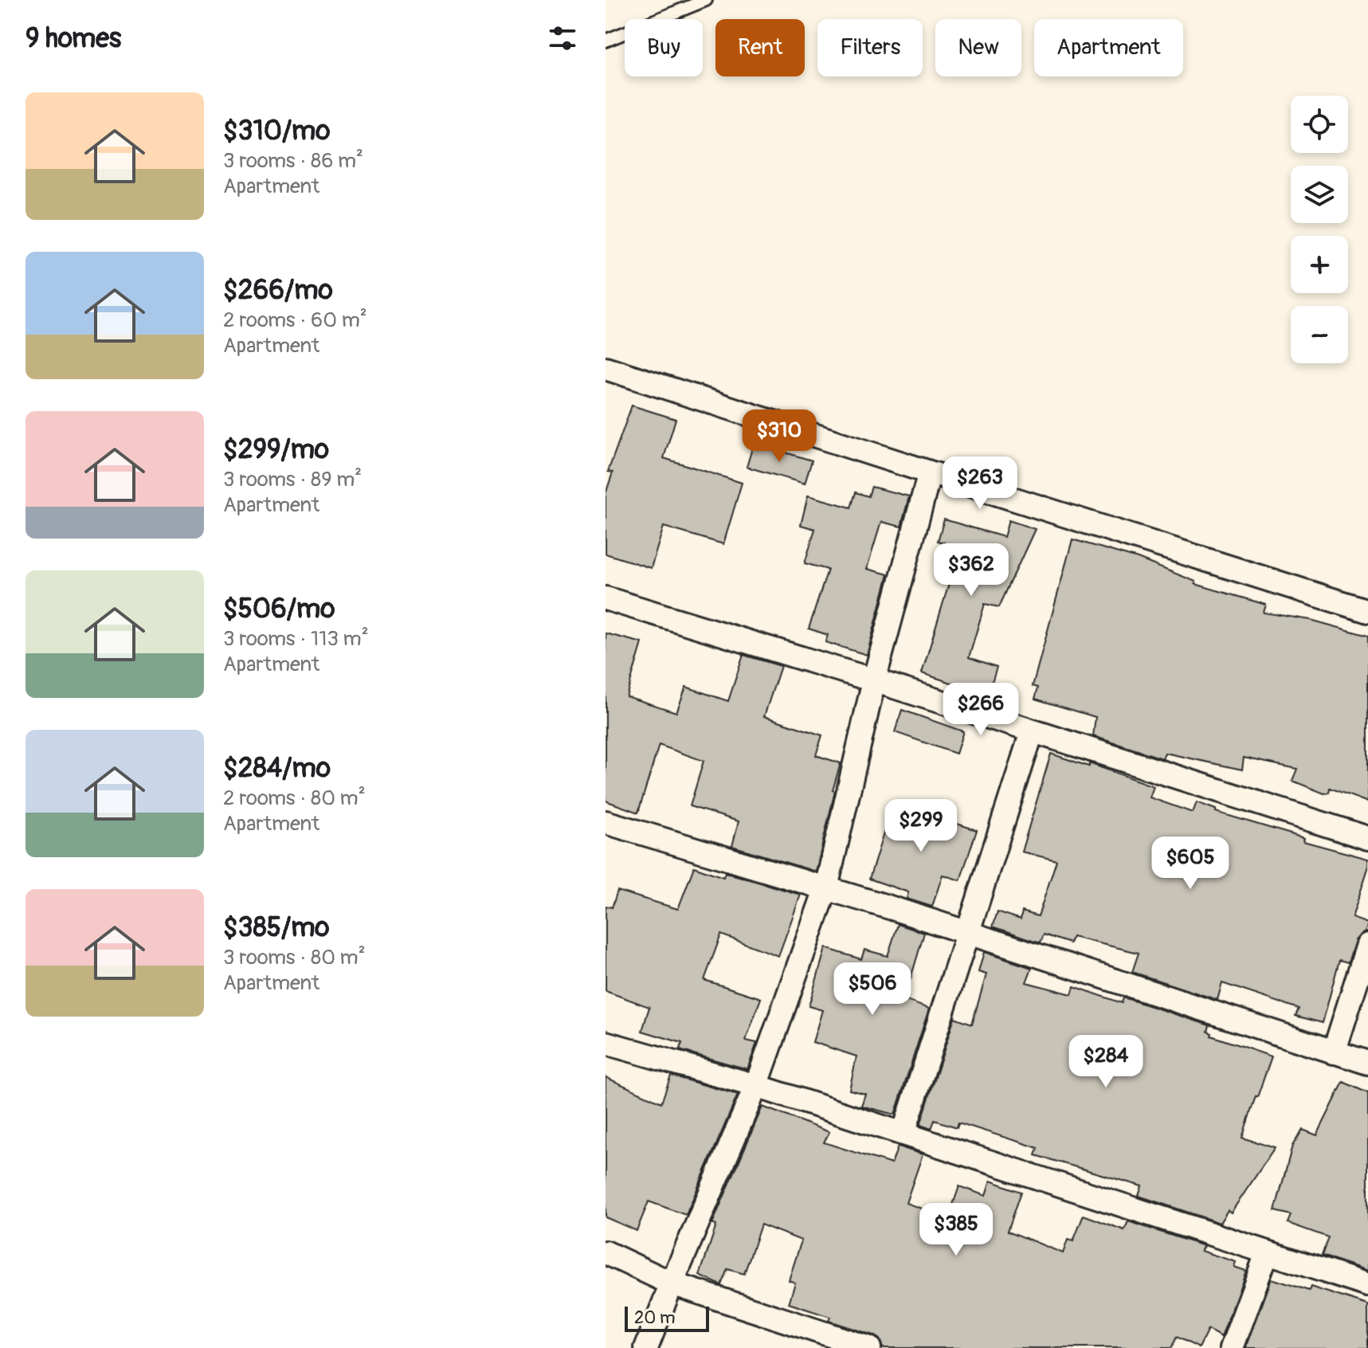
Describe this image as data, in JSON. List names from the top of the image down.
{
  "scale_bar": "20 m",
  "page": {
    "heading": "9 homes",
    "chip": [
      "Buy",
      "Rent",
      "Filters",
      "New",
      "Apartment"
    ],
    "list": [
      {
        "name": "$310/mo",
        "note": "3 rooms · 86 m² · Apartment"
      },
      {
        "name": "$266/mo",
        "note": "2 rooms · 60 m² · Apartment"
      },
      {
        "name": "$299/mo",
        "note": "3 rooms · 89 m² · Apartment"
      },
      {
        "name": "$506/mo",
        "note": "3 rooms · 113 m² · Apartment"
      },
      {
        "name": "$284/mo",
        "note": "2 rooms · 80 m² · Apartment"
      },
      {
        "name": "$385/mo",
        "note": "3 rooms · 80 m² · Apartment"
      }
    ],
    "map_buttons": ["+", "−"],
    "price": [
      "$310",
      "$263",
      "$362",
      "$266",
      "$299",
      "$605",
      "$506",
      "$284",
      "$385"
    ],
    "scale": "20 m"
  }
}
